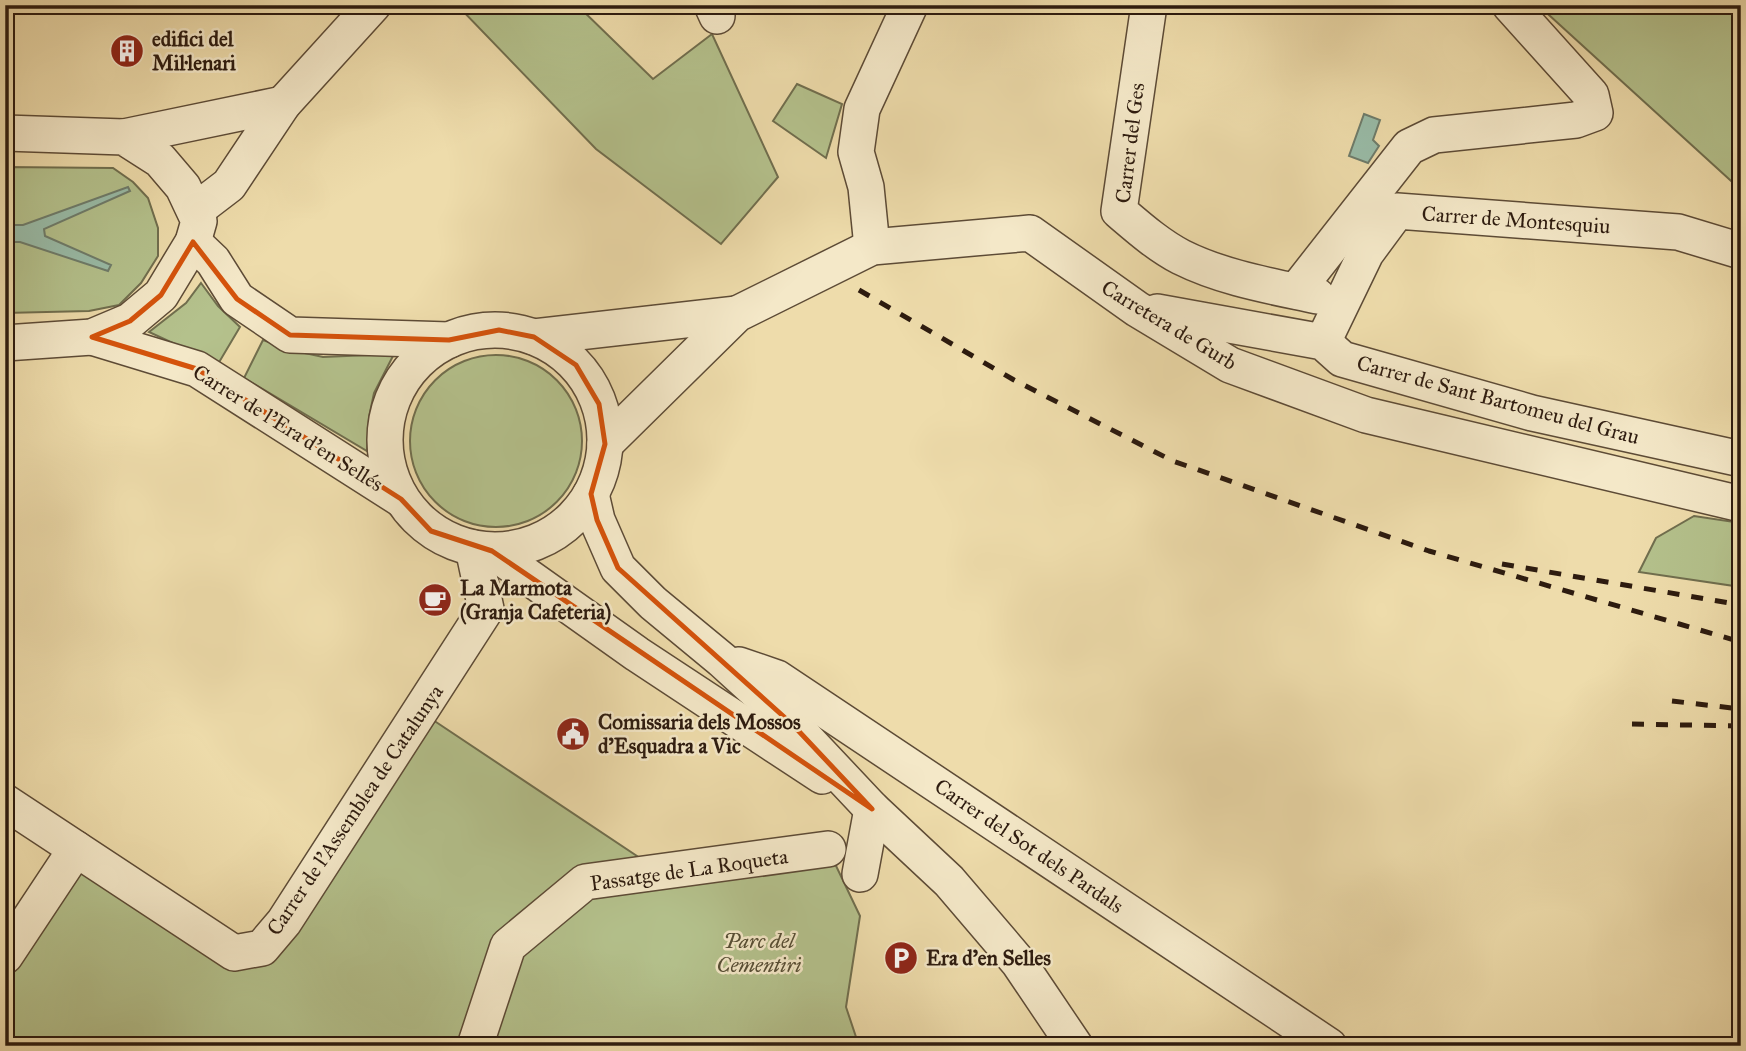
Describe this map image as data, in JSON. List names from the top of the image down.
{
  "streets": {
    "street": [
      "Carrer del Ges",
      "Carrer de Montesquiu",
      "Carretera de Gurb",
      "Carrer de Sant Bartomeu del Grau",
      "Carrer de l'Era d'en Sellés",
      "Carrer de l'Assemblea de Catalunya",
      "Carrer del Sot dels Pardals",
      "Passatge de La Roqueta"
    ]
  },
  "crossings": [
    ["Carrer del Ges", "Carrer de Montesquiu"],
    ["Carrer de Montesquiu", "Carrer de Sant Bartomeu del Grau"],
    ["Carretera de Gurb", "Carrer de Sant Bartomeu del Grau"],
    ["Carretera de Gurb", "Carrer de l'Era d'en Sellés"],
    ["Carretera de Gurb", "Carrer de l'Assemblea de Catalunya"],
    ["Carrer de l'Era d'en Sellés", "Carrer de l'Assemblea de Catalunya"]
  ],
  "parks": ["Parc del Cementiri"],
  "places": {
    "building": ["edifici del Mil·lenari"],
    "cafe": ["La Marmota (Granja Cafeteria)"],
    "public building": ["Comissaria dels Mossos d'Esquadra a Vic"],
    "parking": ["Era d'en Selles"]
  }
}
